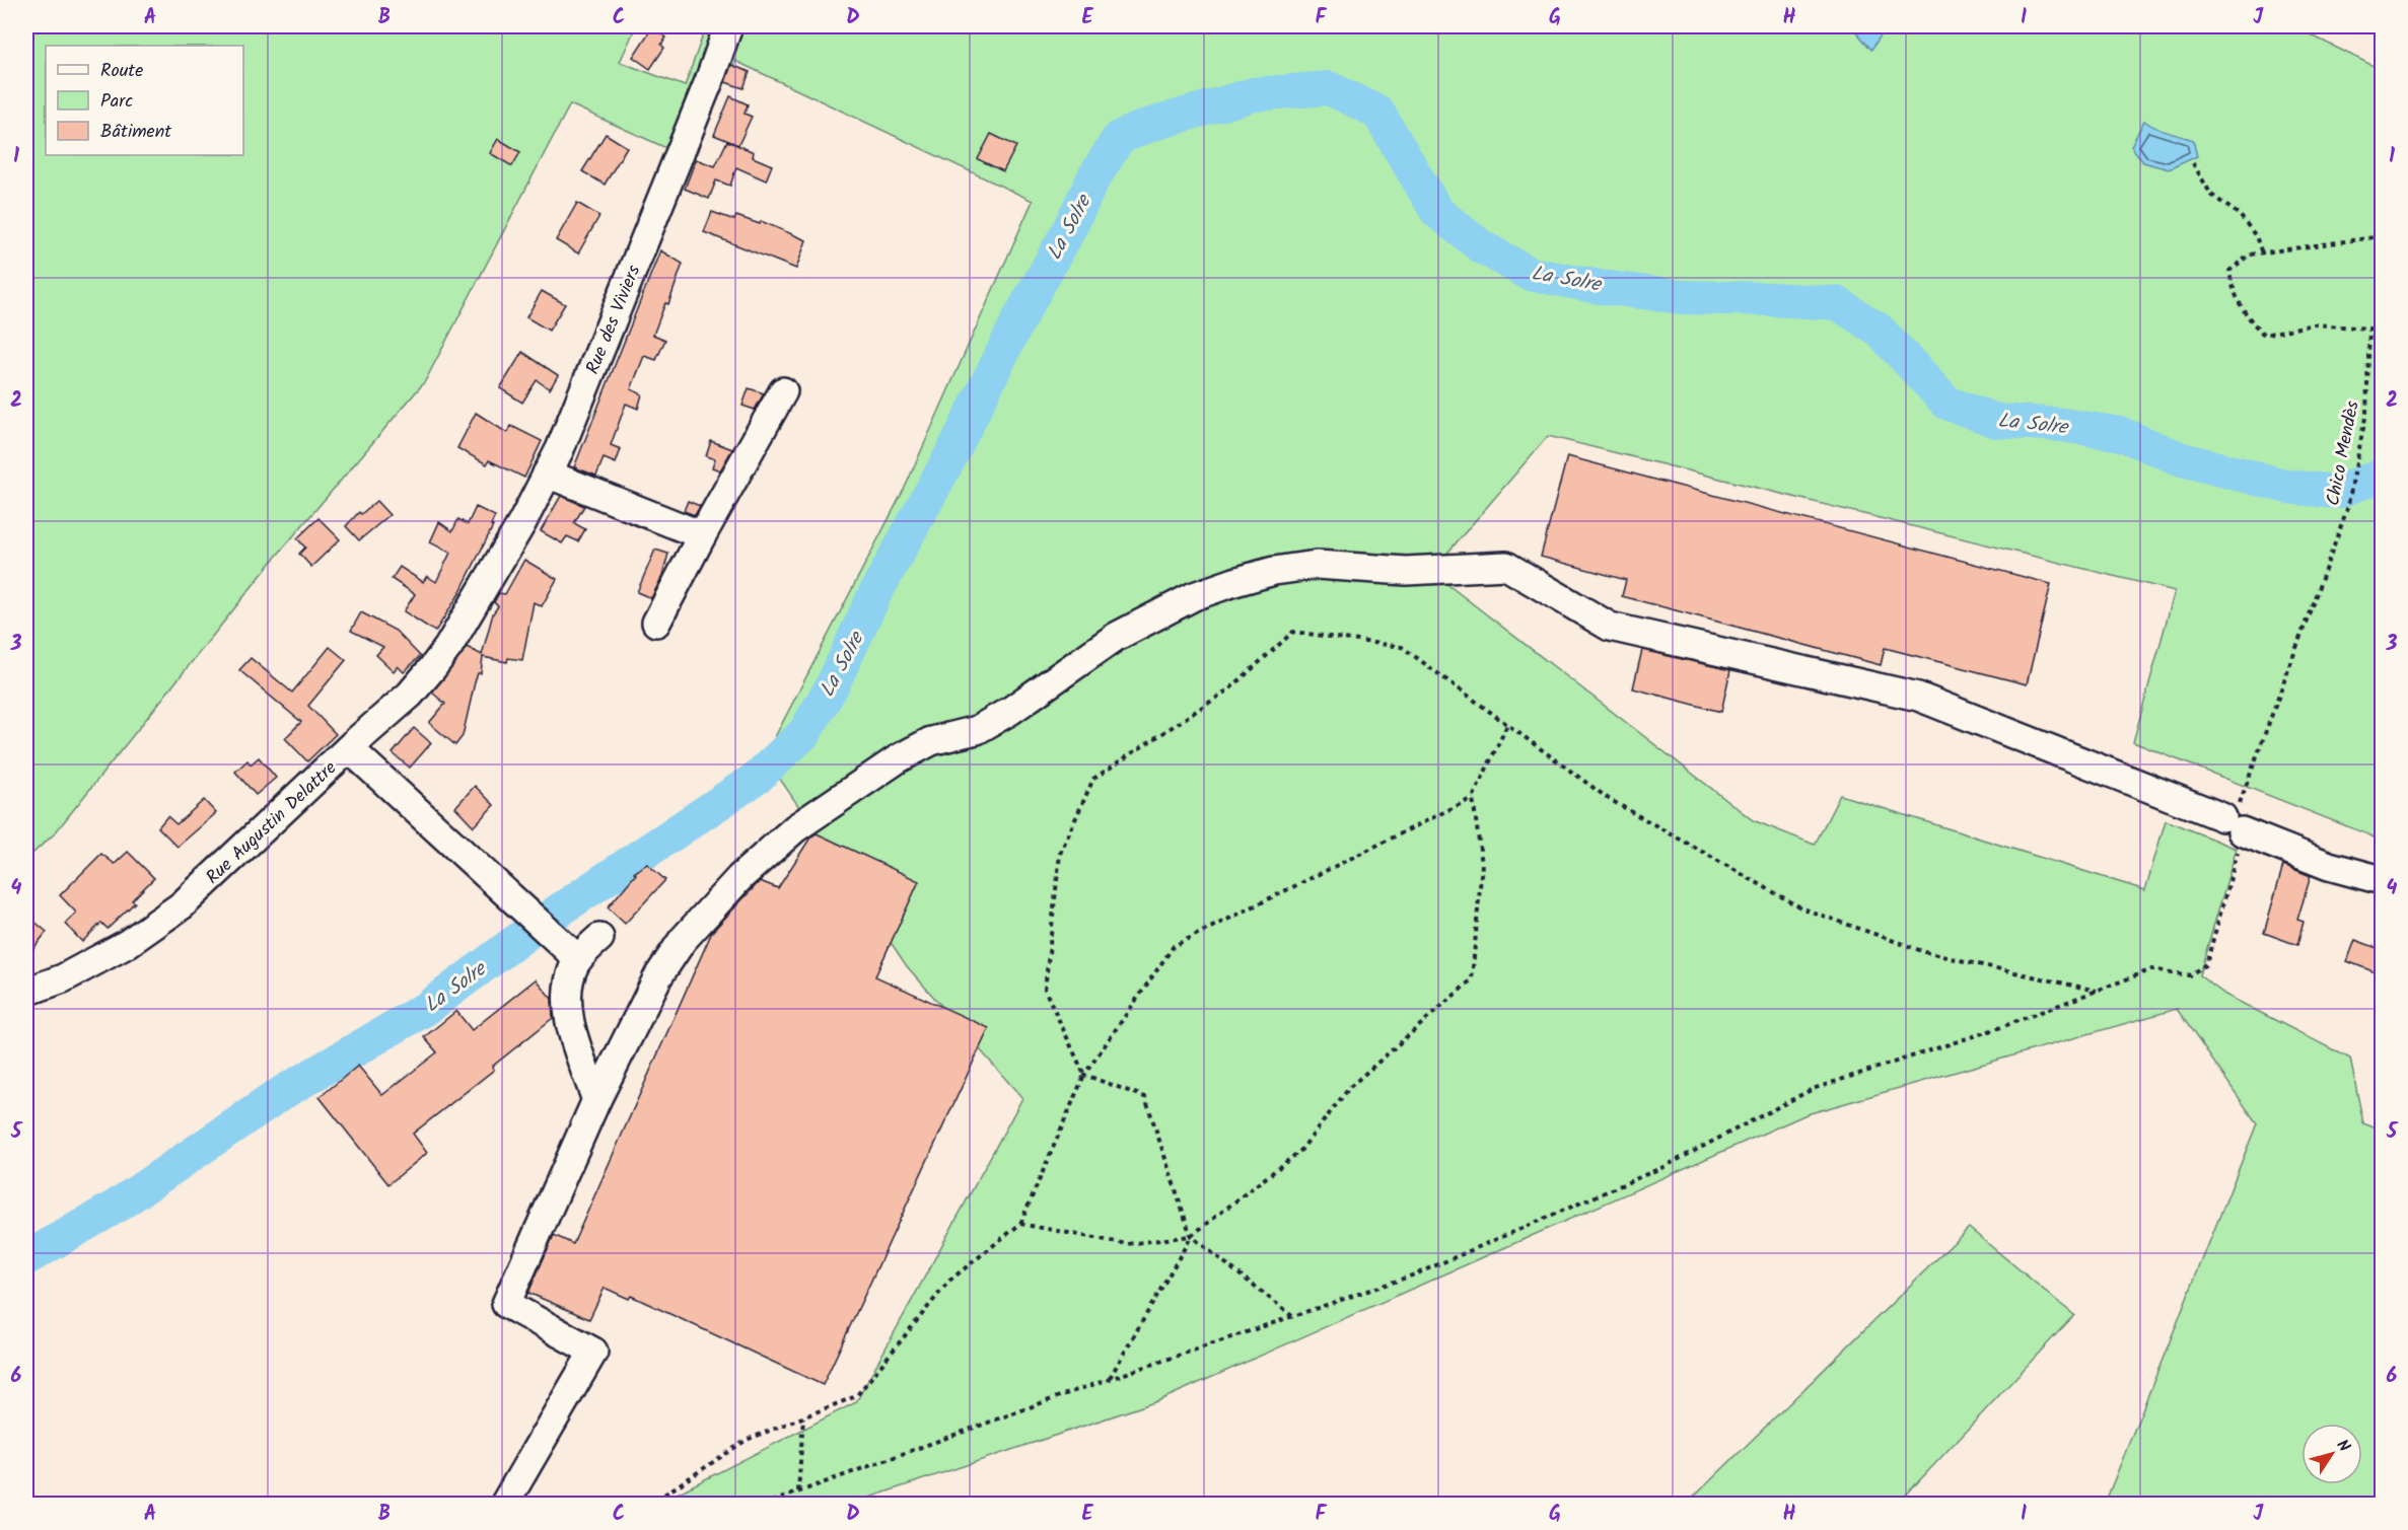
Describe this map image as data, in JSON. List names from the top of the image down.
{
  "streets": {
    "street": ["Rue des Viviers", "Rue Augustin Delattre"],
    "path": ["Chico Mendès"]
  },
  "crossings": [
    ["Rue des Viviers", "Rue Augustin Delattre"]
  ],
  "water": ["La Solre"],
  "legend": ["Route", "Parc", "Bâtiment"],
  "north": "top right",
  "grid": {
    "columns": [
      "A",
      "B",
      "C",
      "D",
      "E",
      "F",
      "G",
      "H",
      "I",
      "J"
    ],
    "rows": [
      "1",
      "2",
      "3",
      "4",
      "5",
      "6"
    ]
  }
}
